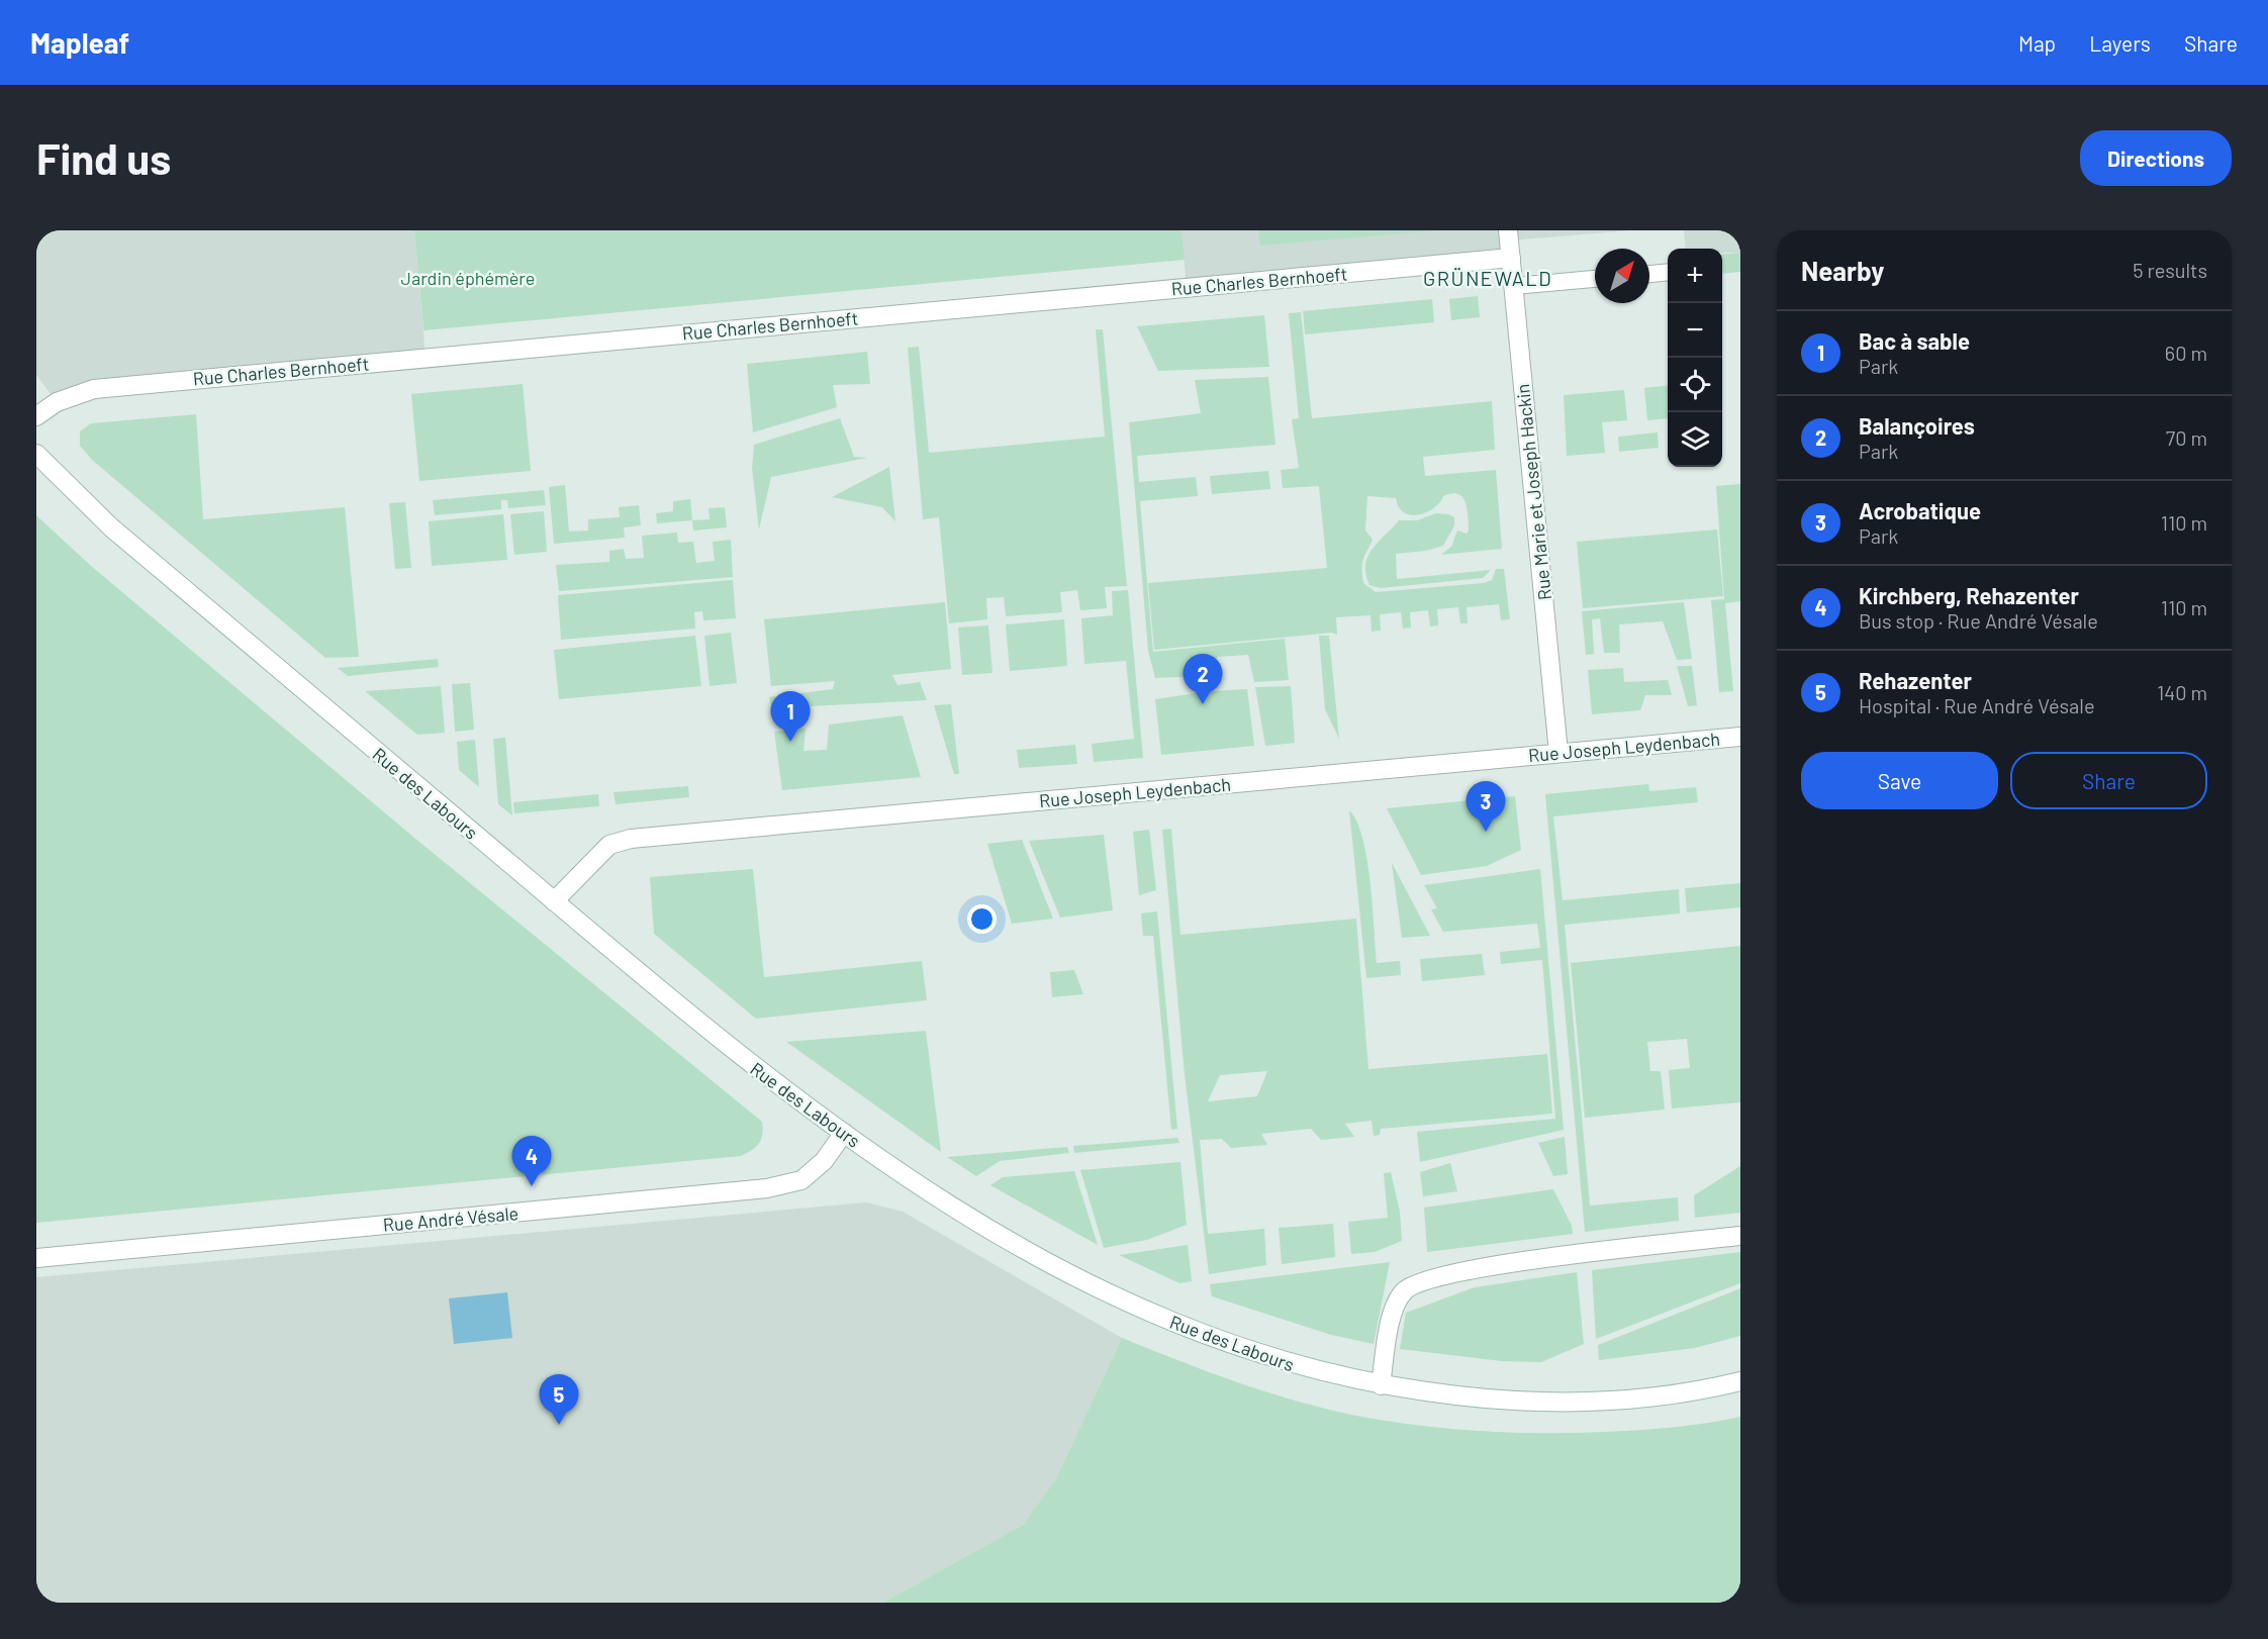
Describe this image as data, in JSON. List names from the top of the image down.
{
  "streets": {
    "street": [
      "Rue Charles Bernhoeft",
      "Rue Marie et Joseph Hackin",
      "Rue Joseph Leydenbach",
      "Rue des Labours",
      "Rue André Vésale"
    ]
  },
  "crossings": [
    ["Rue Charles Bernhoeft", "Rue Marie et Joseph Hackin"],
    ["Rue Marie et Joseph Hackin", "Rue Joseph Leydenbach"],
    ["Rue Joseph Leydenbach", "Rue des Labours"],
    ["Rue des Labours", "Rue André Vésale"]
  ],
  "districts": ["GRÜNEWALD"],
  "parks": ["Jardin éphémère"],
  "north": "top right",
  "page": {
    "header": "Mapleaf",
    "nav": ["Map", "Layers", "Share"],
    "buttons": [
      "Directions",
      ["Save", "Share"]
    ],
    "title": "Find us",
    "heading": ["Nearby", "5 results"],
    "map_buttons": ["+", "−"],
    "list": [
      {
        "mark": "1",
        "name": "Bac à sable",
        "note": "Park",
        "value": "60 m"
      },
      {
        "mark": "2",
        "name": "Balançoires",
        "note": "Park",
        "value": "70 m"
      },
      {
        "mark": "3",
        "name": "Acrobatique",
        "note": "Park",
        "value": "110 m"
      },
      {
        "mark": "4",
        "name": "Kirchberg, Rehazenter",
        "note": "Bus stop · Rue André Vésale",
        "value": "110 m"
      },
      {
        "mark": "5",
        "name": "Rehazenter",
        "note": "Hospital · Rue André Vésale",
        "value": "140 m"
      }
    ],
    "pins": [
      "2",
      "1",
      "3",
      "4",
      "5"
    ]
  }
}
